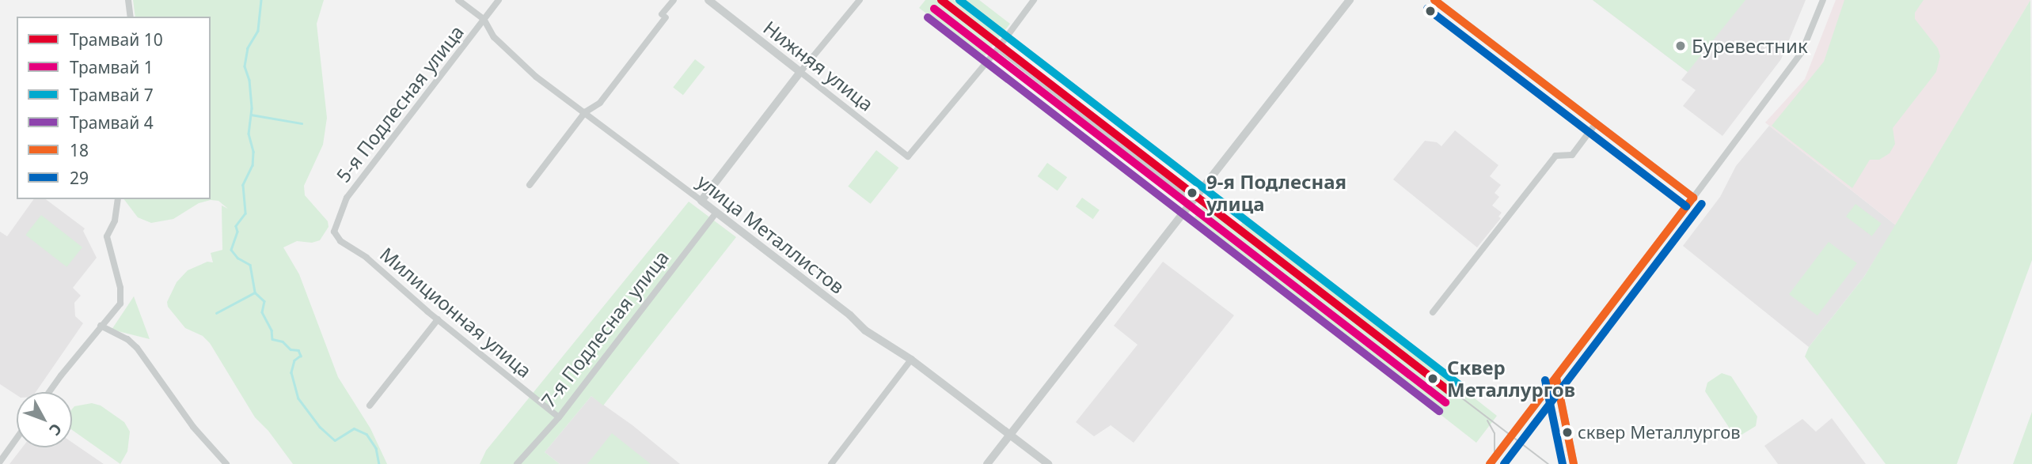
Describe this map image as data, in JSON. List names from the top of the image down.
{
  "streets": {
    "street": [
      "Нижняя улица",
      "5-я Подлесная улица",
      "улица Металлистов",
      "Милиционная улица",
      "7-я Подлесная улица"
    ]
  },
  "crossings": [
    ["5-я Подлесная улица", "улица Металлистов"],
    ["5-я Подлесная улица", "Милиционная улица"],
    ["улица Металлистов", "7-я Подлесная улица"],
    ["Милиционная улица", "7-я Подлесная улица"]
  ],
  "places": [
    "Буревестник",
    "9-я Подлесная улица",
    "Сквер Металлургов",
    "сквер Металлургов"
  ],
  "lines": [
    "tram line 10",
    "tram line 7",
    "transit line 18",
    "tram line 1",
    "transit line 29",
    "tram line 4"
  ],
  "legend": [
    "Трамвай 10",
    "Трамвай 1",
    "Трамвай 7",
    "Трамвай 4",
    "18",
    "29"
  ],
  "north": "bottom right"
}
